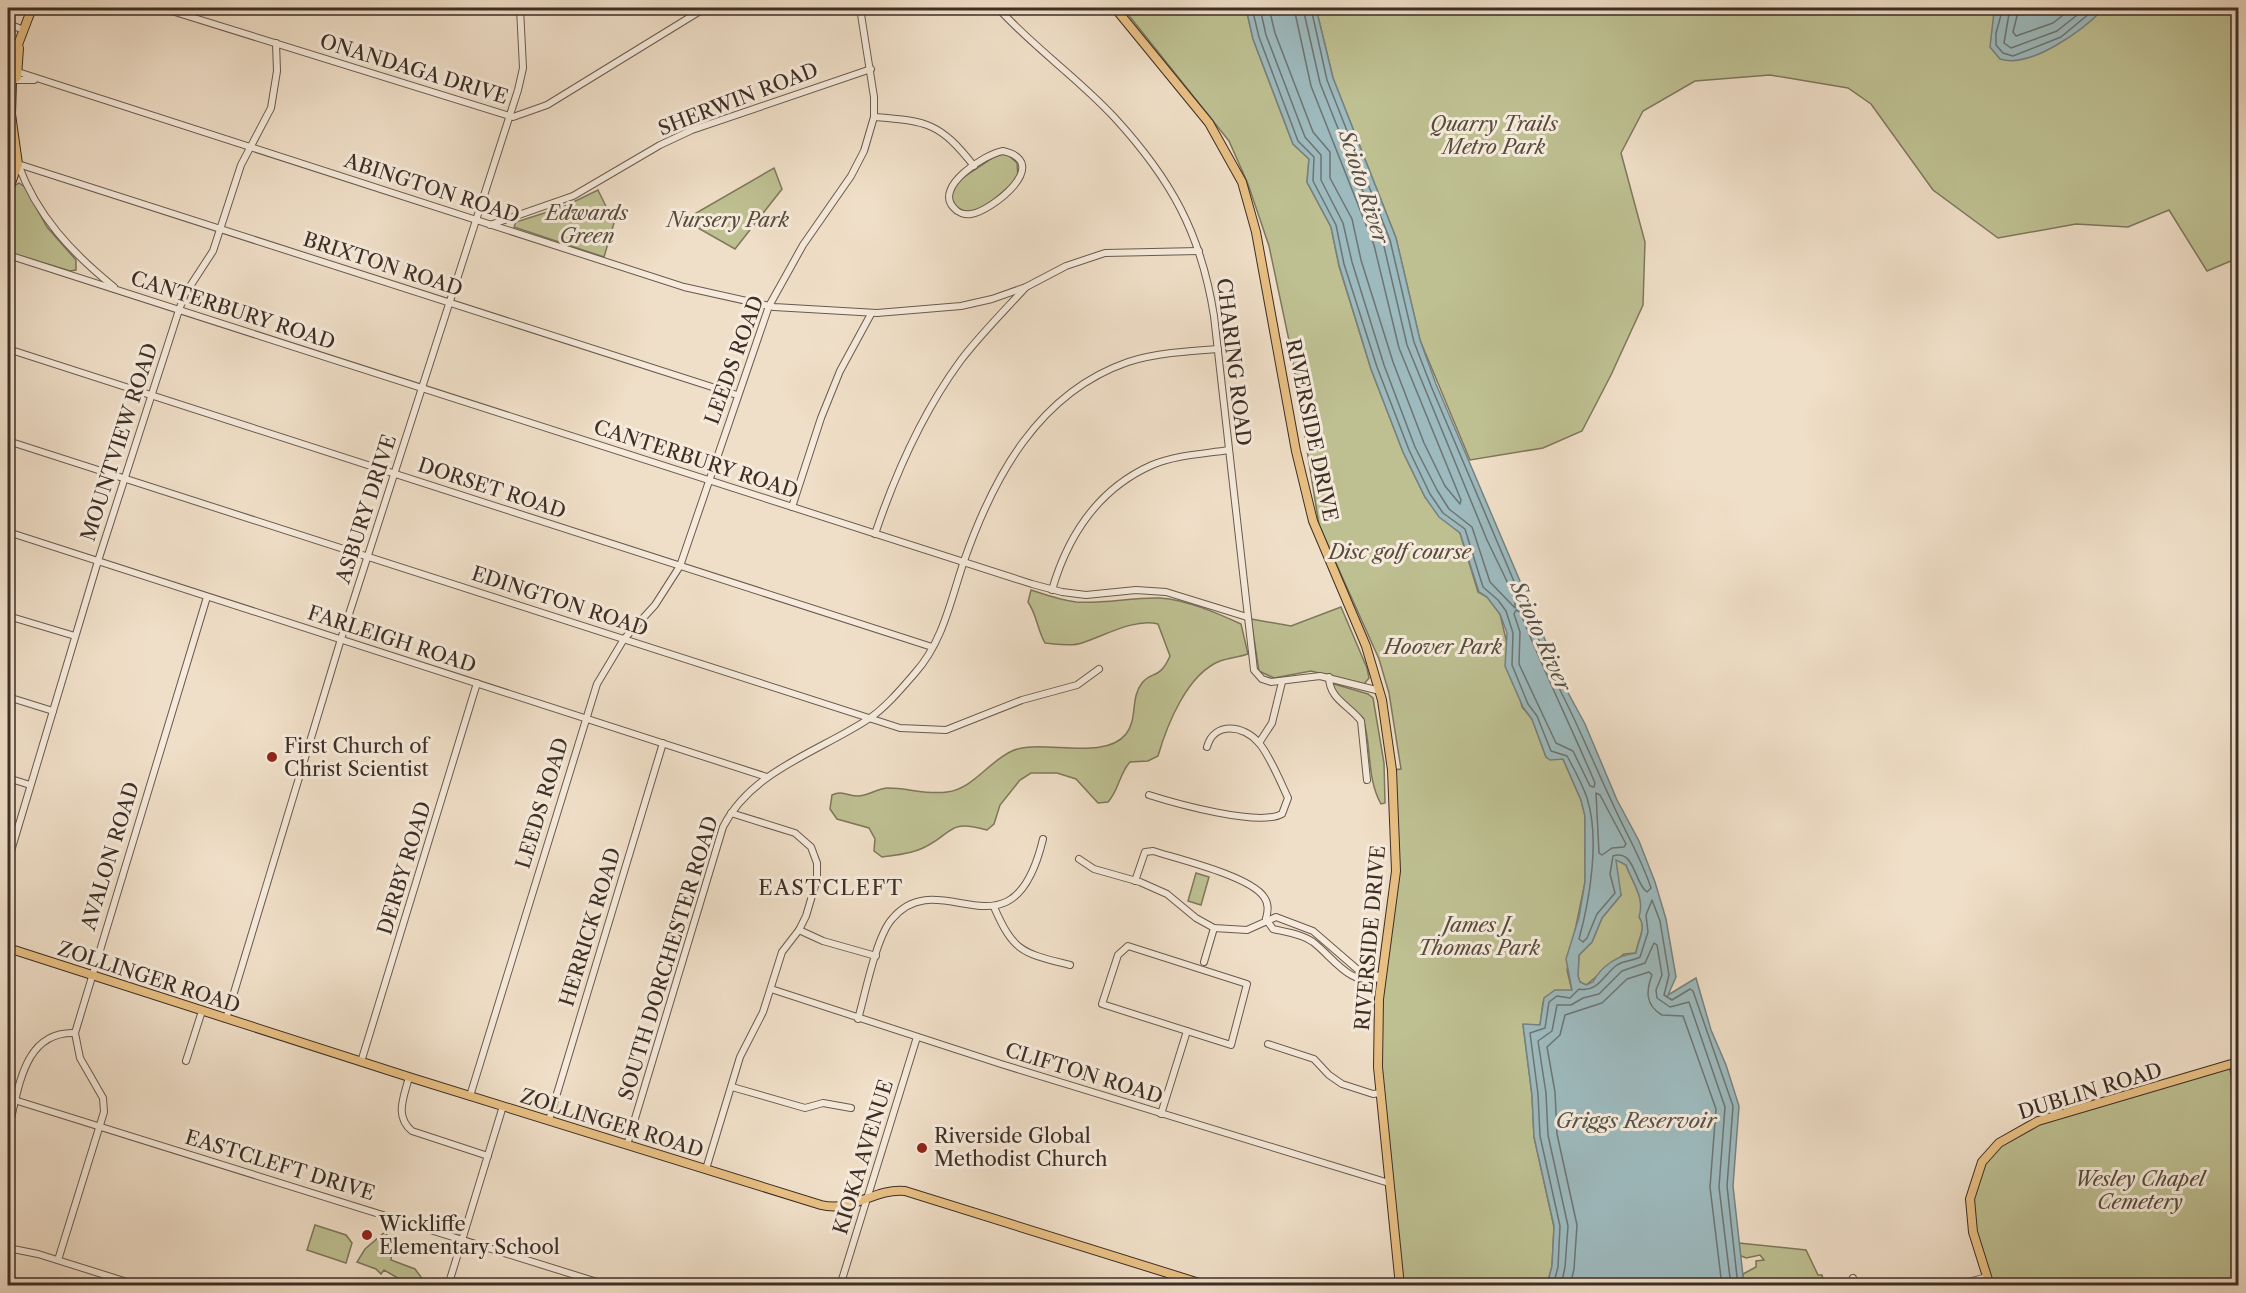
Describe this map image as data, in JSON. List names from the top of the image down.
{
  "streets": {
    "main road": ["RIVERSIDE DRIVE", "ZOLLINGER ROAD", "DUBLIN ROAD"],
    "street": [
      "ONANDAGA DRIVE",
      "SHERWIN ROAD",
      "ABINGTON ROAD",
      "BRIXTON ROAD",
      "CANTERBURY ROAD",
      "LEEDS ROAD",
      "CHARING ROAD",
      "MOUNTVIEW ROAD",
      "DORSET ROAD",
      "ASBURY DRIVE",
      "EDINGTON ROAD",
      "FARLEIGH ROAD",
      "AVALON ROAD",
      "DERBY ROAD",
      "HERRICK ROAD",
      "SOUTH DORCHESTER ROAD",
      "CLIFTON ROAD",
      "KIOKA AVENUE",
      "EASTCLEFT DRIVE"
    ]
  },
  "crossings": [
    ["ONANDAGA DRIVE", "MOUNTVIEW ROAD"],
    ["ONANDAGA DRIVE", "ASBURY DRIVE"],
    ["SHERWIN ROAD", "ABINGTON ROAD"],
    ["SHERWIN ROAD", "LEEDS ROAD"],
    ["ABINGTON ROAD", "LEEDS ROAD"],
    ["ABINGTON ROAD", "CHARING ROAD"],
    ["ABINGTON ROAD", "MOUNTVIEW ROAD"],
    ["ABINGTON ROAD", "ASBURY DRIVE"],
    ["BRIXTON ROAD", "CANTERBURY ROAD"],
    ["BRIXTON ROAD", "LEEDS ROAD"],
    ["BRIXTON ROAD", "MOUNTVIEW ROAD"],
    ["BRIXTON ROAD", "ASBURY DRIVE"],
    ["CANTERBURY ROAD", "LEEDS ROAD"],
    ["CANTERBURY ROAD", "CHARING ROAD"],
    ["CANTERBURY ROAD", "MOUNTVIEW ROAD"],
    ["CANTERBURY ROAD", "ASBURY DRIVE"],
    ["CANTERBURY ROAD", "SOUTH DORCHESTER ROAD"],
    ["LEEDS ROAD", "DORSET ROAD"],
    ["LEEDS ROAD", "EDINGTON ROAD"],
    ["LEEDS ROAD", "FARLEIGH ROAD"],
    ["LEEDS ROAD", "ZOLLINGER ROAD"],
    ["CHARING ROAD", "SOUTH DORCHESTER ROAD"],
    ["RIVERSIDE DRIVE", "CLIFTON ROAD"],
    ["MOUNTVIEW ROAD", "DORSET ROAD"],
    ["MOUNTVIEW ROAD", "EDINGTON ROAD"],
    ["MOUNTVIEW ROAD", "FARLEIGH ROAD"],
    ["DORSET ROAD", "ASBURY DRIVE"],
    ["DORSET ROAD", "SOUTH DORCHESTER ROAD"],
    ["ASBURY DRIVE", "EDINGTON ROAD"],
    ["ASBURY DRIVE", "FARLEIGH ROAD"],
    ["ASBURY DRIVE", "ZOLLINGER ROAD"],
    ["EDINGTON ROAD", "SOUTH DORCHESTER ROAD"],
    ["FARLEIGH ROAD", "AVALON ROAD"],
    ["FARLEIGH ROAD", "DERBY ROAD"],
    ["FARLEIGH ROAD", "HERRICK ROAD"],
    ["FARLEIGH ROAD", "SOUTH DORCHESTER ROAD"],
    ["AVALON ROAD", "ZOLLINGER ROAD"],
    ["AVALON ROAD", "EASTCLEFT DRIVE"],
    ["DERBY ROAD", "ZOLLINGER ROAD"],
    ["HERRICK ROAD", "ZOLLINGER ROAD"],
    ["SOUTH DORCHESTER ROAD", "ZOLLINGER ROAD"],
    ["ZOLLINGER ROAD", "KIOKA AVENUE"],
    ["CLIFTON ROAD", "KIOKA AVENUE"]
  ],
  "districts": ["EASTCLEFT"],
  "water": ["Scioto River", "Griggs Reservoir"],
  "parks": [
    "Quarry Trails Metro Park",
    "Edwards Green",
    "Nursery Park",
    "Disc golf course",
    "Hoover Park",
    "James J. Thomas Park",
    "Wesley Chapel Cemetery"
  ],
  "places": ["First Church of Christ Scientist", "Riverside Global Methodist Church", "Wickliffe Elementary School"]
}
